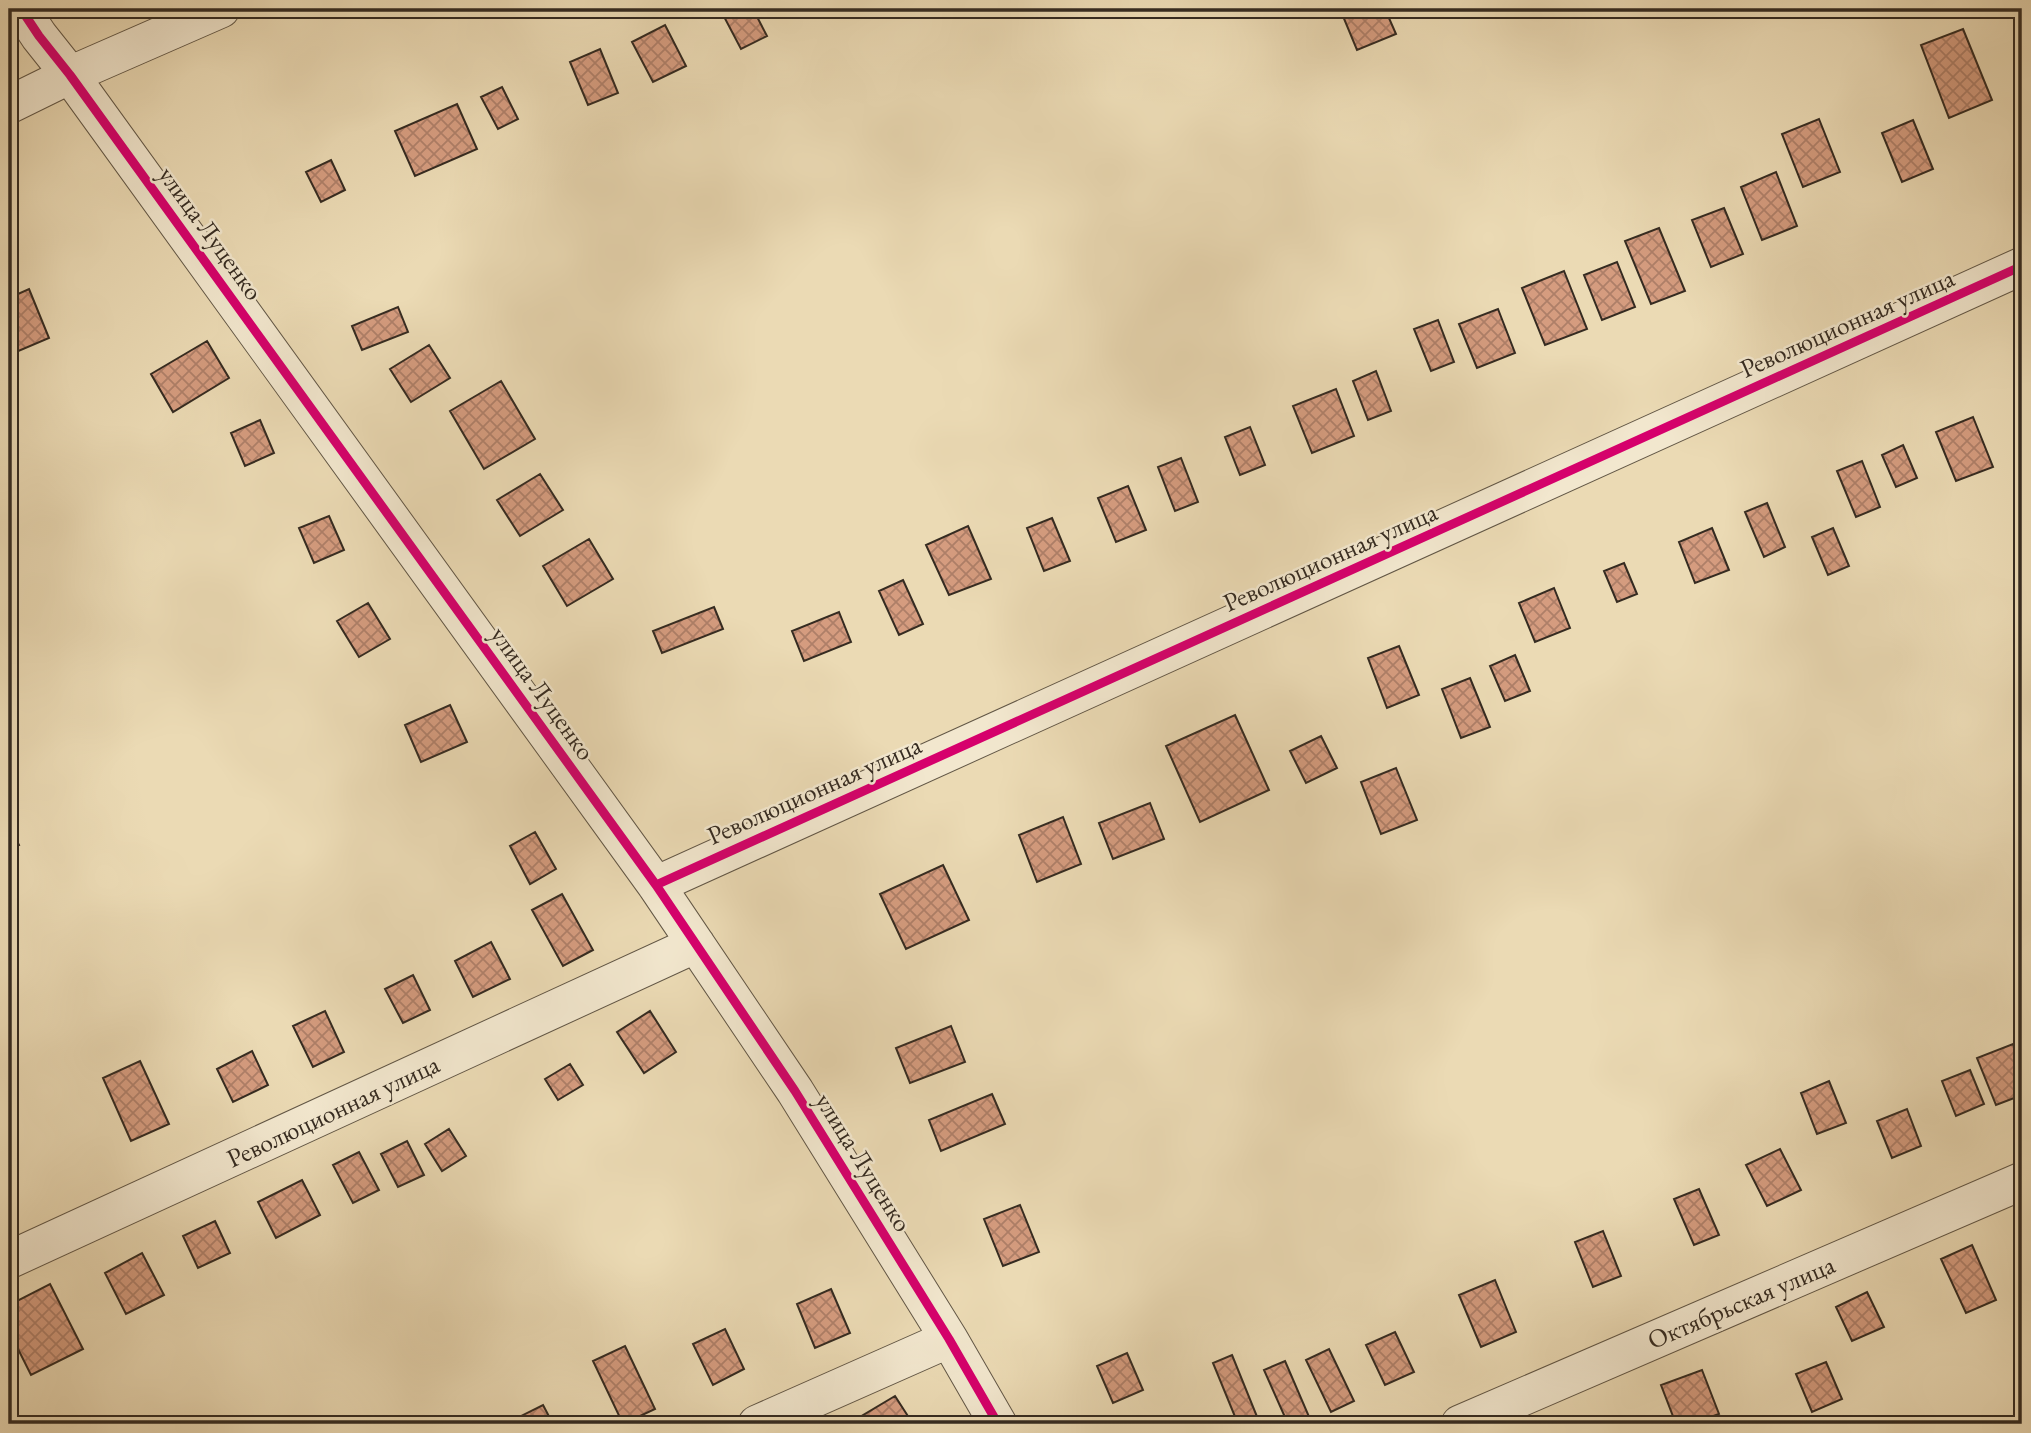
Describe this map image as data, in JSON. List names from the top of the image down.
{
  "streets": {
    "street": ["улица Луценко", "Революционная улица", "Октябрьская улица"]
  },
  "crossings": [
    ["улица Луценко", "Революционная улица"]
  ]
}
